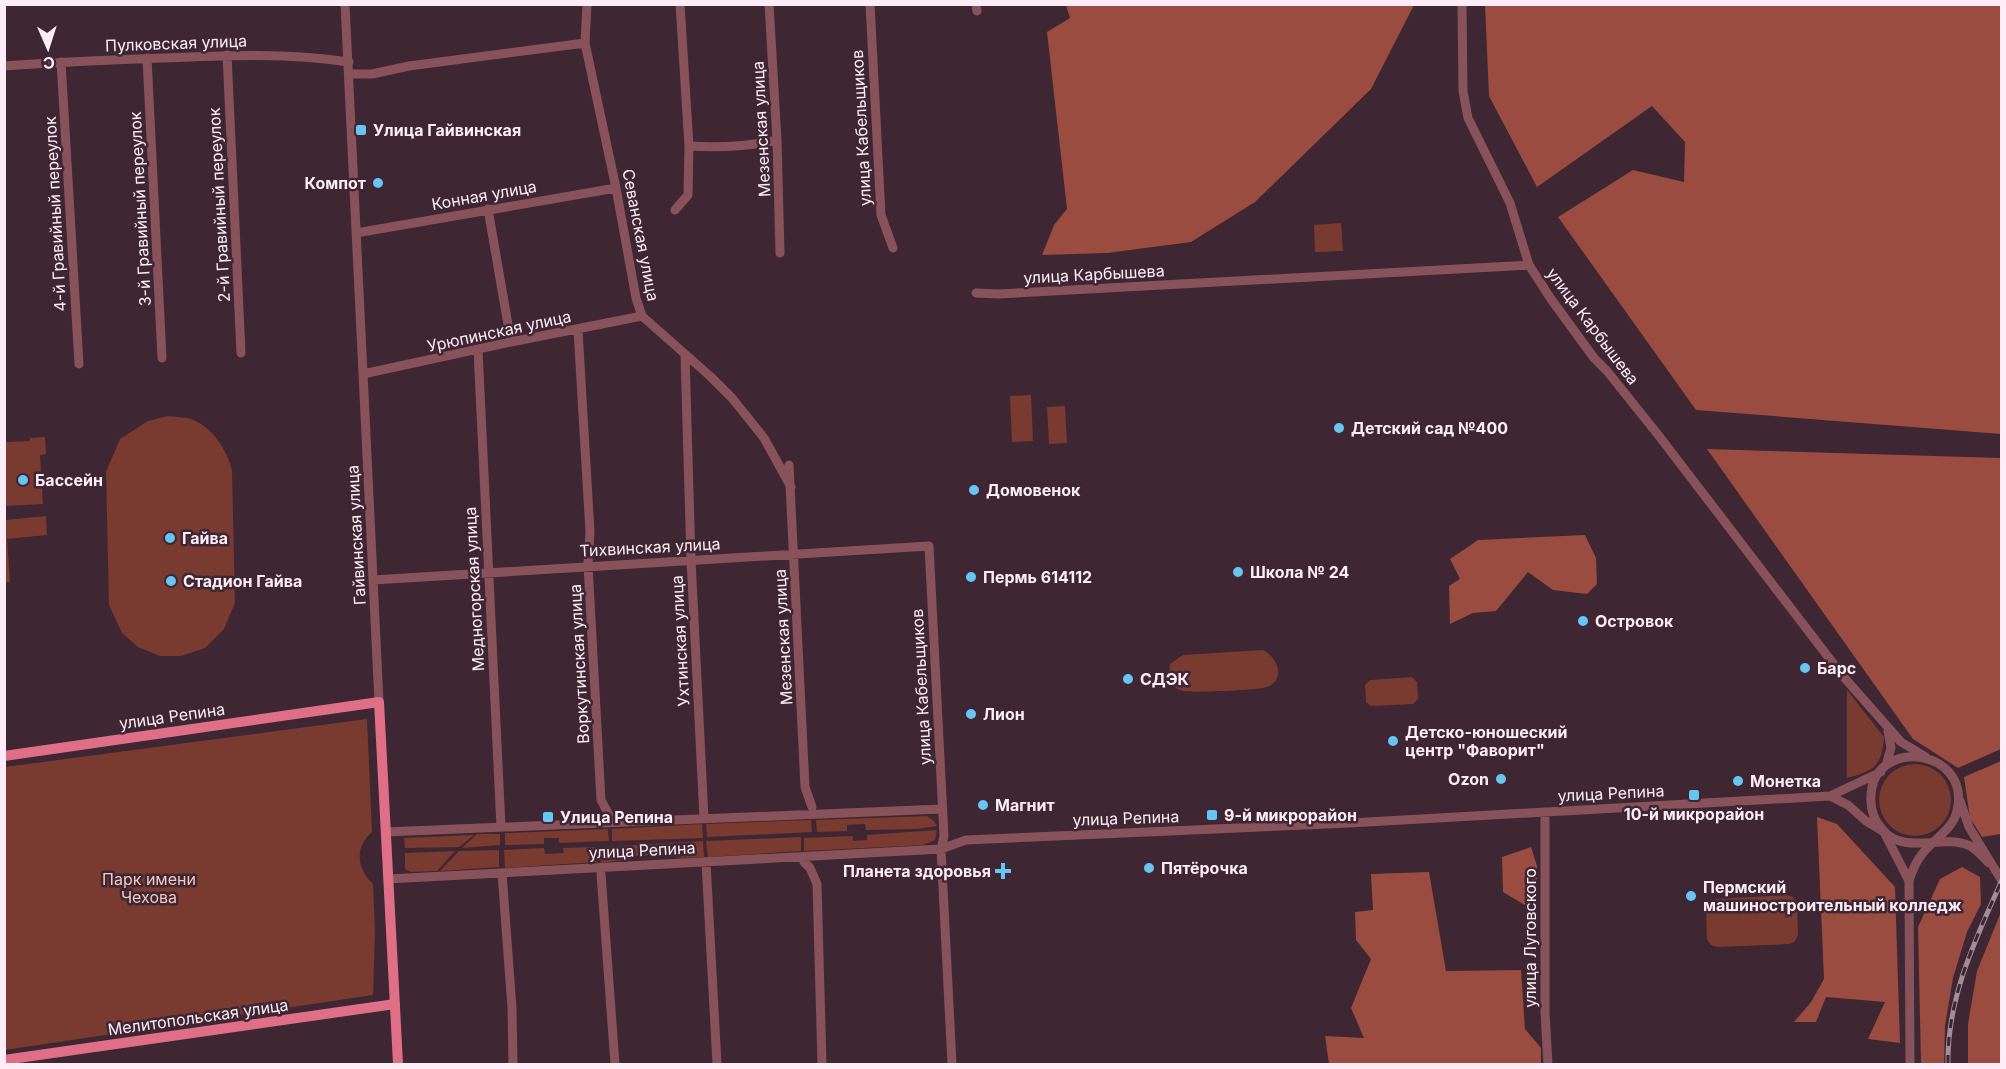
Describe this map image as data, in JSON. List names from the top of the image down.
{
  "streets": {
    "main road": ["Гайвинская улица", "улица Репина", "Мелитопольская улица"],
    "street": [
      "Пулковская улица",
      "улица Кабельщиков",
      "Мезенская улица",
      "Конная улица",
      "2-й Гравийный переулок",
      "3-й Гравийный переулок",
      "4-й Гравийный переулок",
      "Севанская улица",
      "улица Карбышева",
      "Урюпинская улица",
      "Тихвинская улица",
      "Медногорская улица",
      "Ухтинская улица",
      "Воркутинская улица",
      "улица Луговского"
    ]
  },
  "crossings": [
    ["Пулковская улица", "2-й Гравийный переулок"],
    ["Пулковская улица", "3-й Гравийный переулок"],
    ["Пулковская улица", "4-й Гравийный переулок"],
    ["Пулковская улица", "Гайвинская улица"],
    ["улица Кабельщиков", "Тихвинская улица"],
    ["улица Кабельщиков", "улица Репина"],
    ["Мезенская улица", "Севанская улица"],
    ["Мезенская улица", "Тихвинская улица"],
    ["Конная улица", "Севанская улица"],
    ["Конная улица", "Гайвинская улица"],
    ["Севанская улица", "Урюпинская улица"],
    ["Севанская улица", "Ухтинская улица"],
    ["Урюпинская улица", "Гайвинская улица"],
    ["Урюпинская улица", "Медногорская улица"],
    ["Урюпинская улица", "Воркутинская улица"],
    ["Гайвинская улица", "Тихвинская улица"],
    ["Гайвинская улица", "улица Репина"],
    ["Гайвинская улица", "Мелитопольская улица"],
    ["Тихвинская улица", "Медногорская улица"],
    ["Тихвинская улица", "Ухтинская улица"],
    ["Тихвинская улица", "Воркутинская улица"],
    ["Медногорская улица", "улица Репина"],
    ["Ухтинская улица", "улица Репина"],
    ["улица Репина", "улица Луговского"]
  ],
  "parks": ["Парк имени Чехова"],
  "places": {
    "transit": [
      "Улица Гайвинская",
      "10-й микрорайон",
      "9-й микрорайон",
      "Улица Репина"
    ],
    "other": [
      "Компот",
      "Детский сад №400",
      "Бассейн",
      "Домовенок",
      "Гайва",
      "Школа № 24",
      "Пермь 614112",
      "Стадион Гайва",
      "Островок",
      "Барс",
      "СДЭК",
      "Лион",
      "Детско-юношеский центр \"Фаворит\"",
      "Ozon",
      "Монетка",
      "Магнит",
      "Пятёрочка",
      "Пермский машиностроительный колледж"
    ],
    "health": ["Планета здоровья"]
  },
  "north": "bottom"
}
